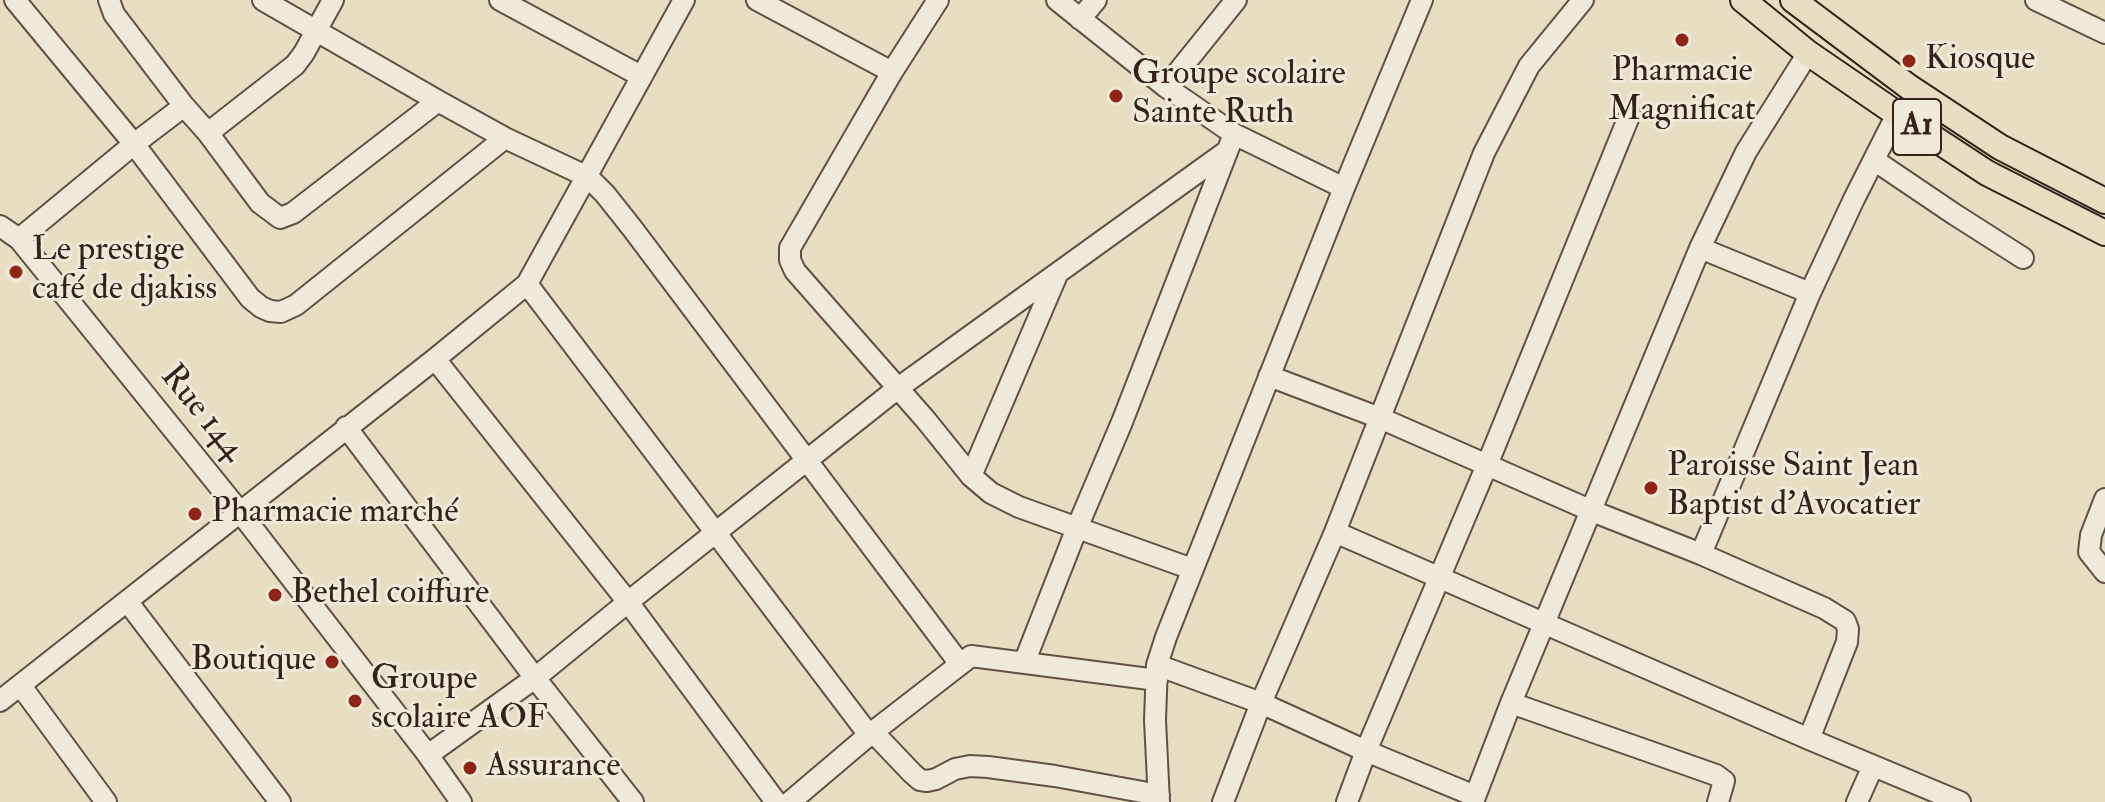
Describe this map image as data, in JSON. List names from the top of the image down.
{
  "streets": {
    "main road": ["A1"],
    "street": ["Rue 144"]
  },
  "places": [
    "Pharmacie Magnificat",
    "Kiosque",
    "Groupe scolaire Sainte Ruth",
    "Le prestige café de djakiss",
    "Paroisse Saint Jean Baptist d’Avocatier",
    "Pharmacie marché",
    "Bethel coiffure",
    "Boutique",
    "Groupe scolaire AOF",
    "Assurance"
  ]
}
